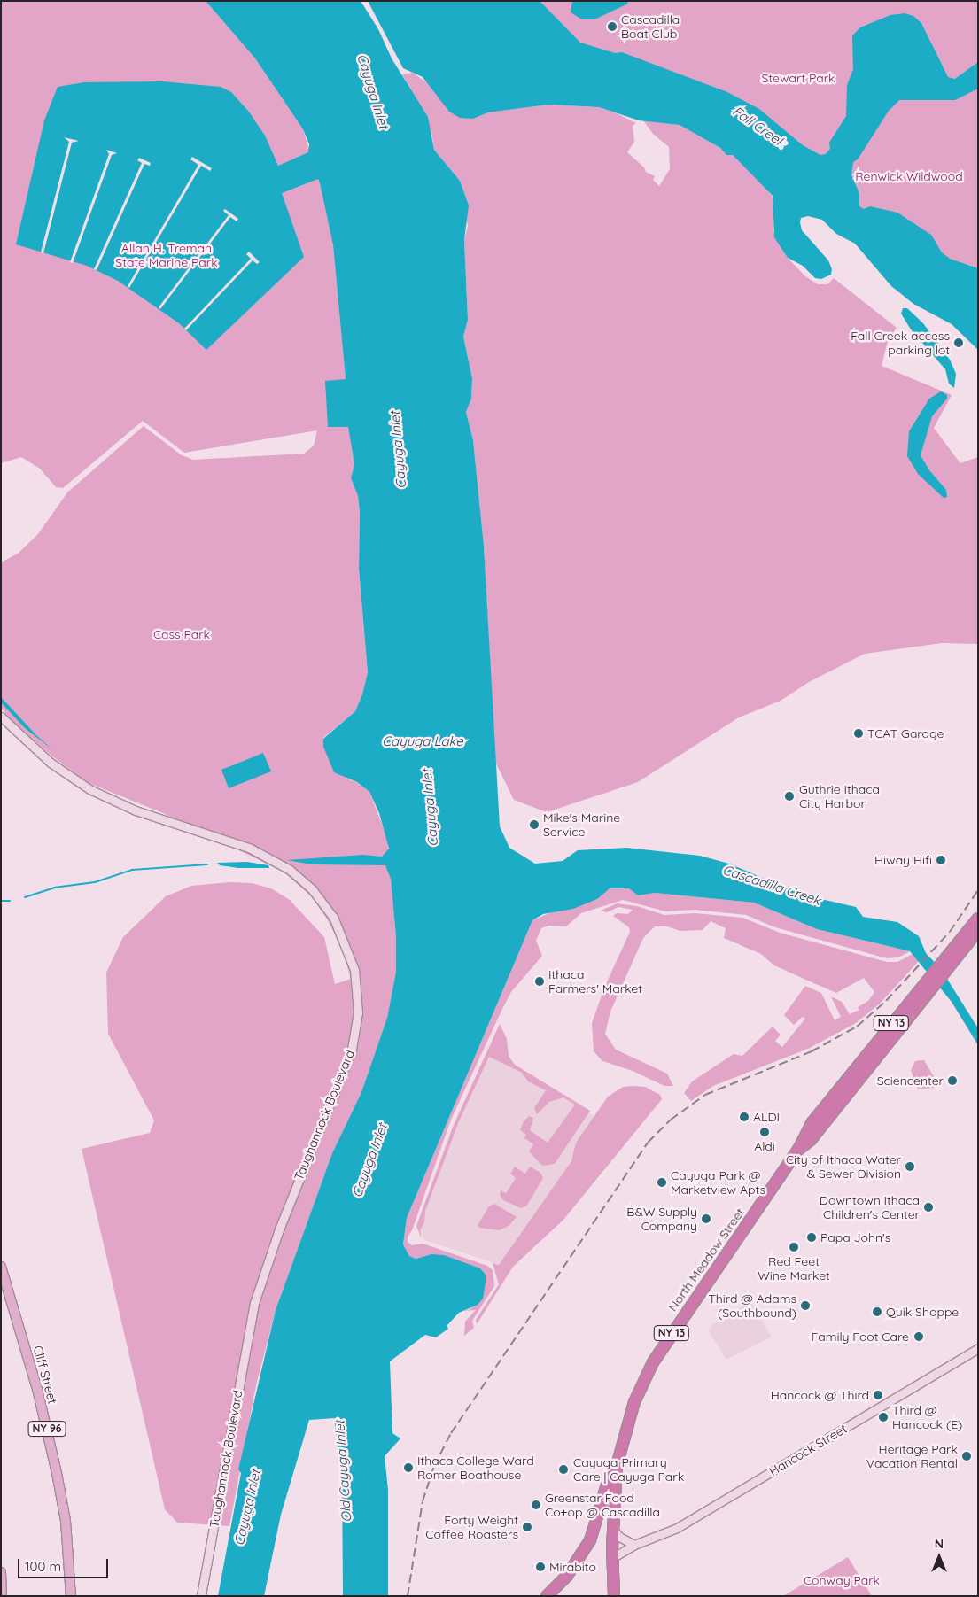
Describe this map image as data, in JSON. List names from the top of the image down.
{
  "streets": {
    "highway": ["NY 13", "North Meadow Street"],
    "main road": [
      "Taughannock Boulevard",
      "Cliff Street",
      "NY 96",
      "Hancock Street"
    ]
  },
  "crossings": [
    ["NY 13", "North Meadow Street"],
    ["North Meadow Street", "Hancock Street"]
  ],
  "water": [
    "Cayuga Inlet",
    "Fall Creek",
    "Cayuga Lake",
    "Cascadilla Creek",
    "Old Cayuga Inlet"
  ],
  "parks": [
    "Stewart Park",
    "Renwick Wildwood",
    "Allan H. Treman State Marine Park",
    "Cass Park",
    "Conway Park"
  ],
  "places": [
    "Cascadilla Boat Club",
    "Fall Creek access parking lot",
    "TCAT Garage",
    "Guthrie Ithaca City Harbor",
    "Mike's Marine Service",
    "Hiway Hifi",
    "Ithaca Farmers' Market",
    "Sciencenter",
    "ALDI",
    "Aldi",
    "City of Ithaca Water & Sewer Division",
    "Cayuga Park @ Marketview Apts",
    "Downtown Ithaca Children's Center",
    "B&W Supply Company",
    "Papa John's",
    "Red Feet Wine Market",
    "Third @ Adams (Southbound)",
    "Quik Shoppe",
    "Family Foot Care",
    "Hancock @ Third",
    "Third @ Hancock (E)",
    "Heritage Park Vacation Rental",
    "Ithaca College Ward Romer Boathouse",
    "Cayuga Primary Care | Cayuga Park",
    "Greenstar Food Co+op @ Cascadilla",
    "Forty Weight Coffee Roasters",
    "Mirabito"
  ],
  "scale_bar": "100 m",
  "north": "top"
}
